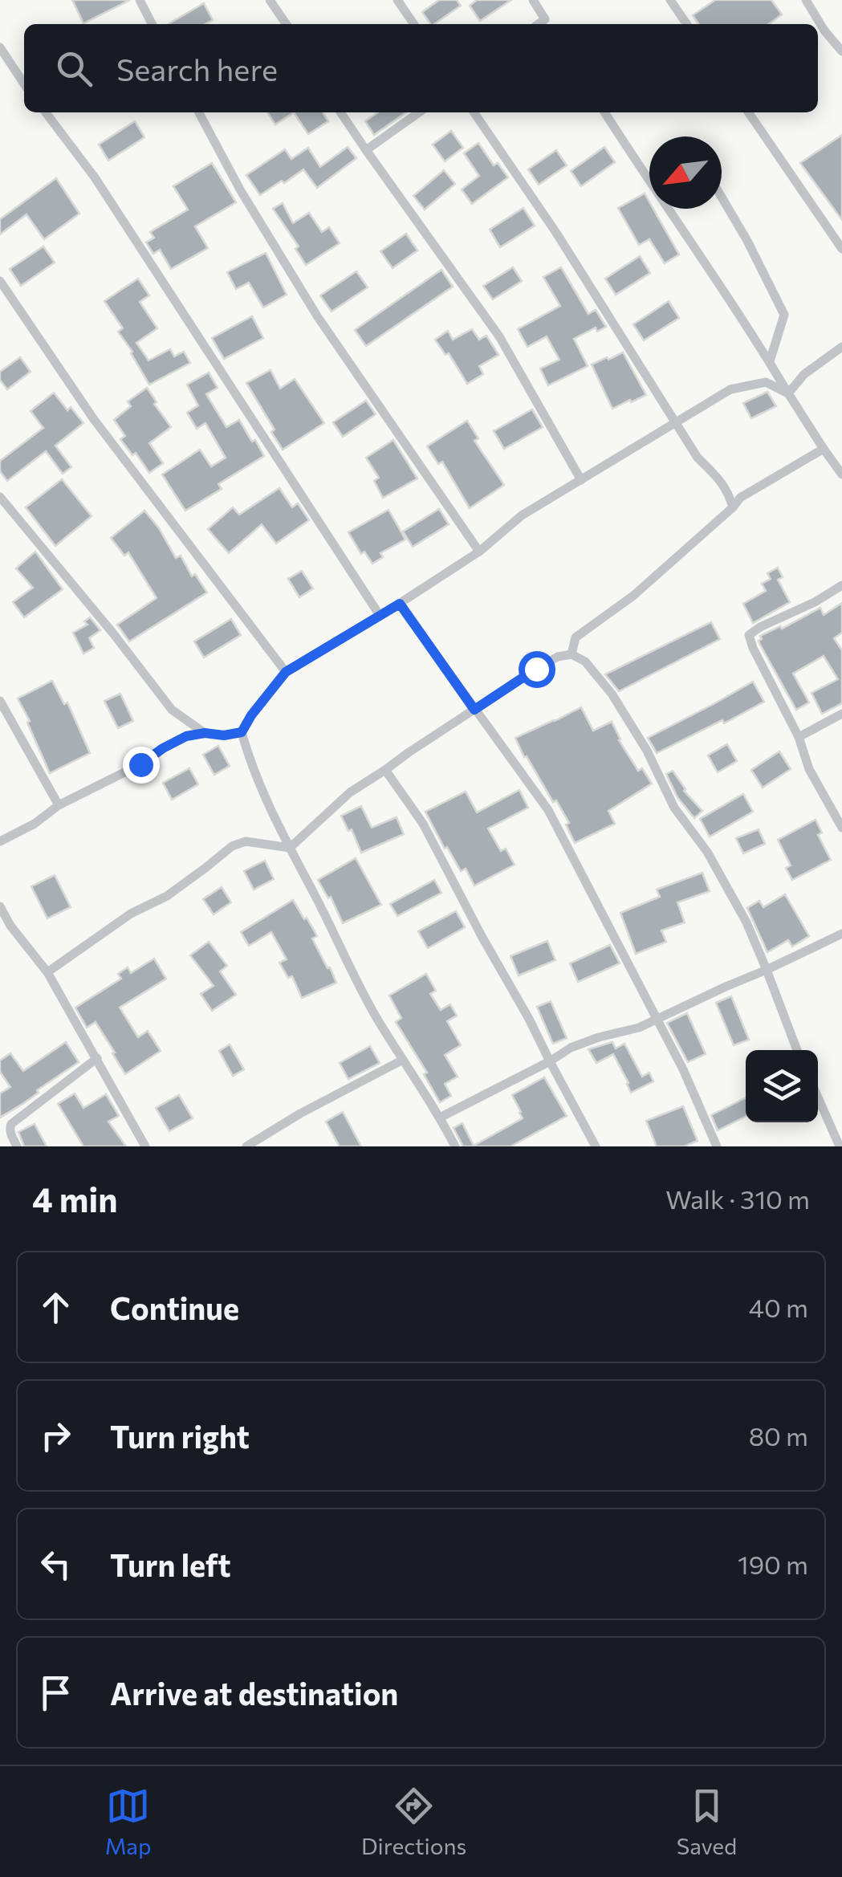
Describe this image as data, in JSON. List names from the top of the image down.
{
  "north": "bottom left",
  "page": {
    "search": "Search here",
    "heading": ["4 min", "Walk · 310 m"],
    "list": [
      ["Continue", "40 m"],
      ["Turn right", "80 m"],
      ["Turn left", "190 m"],
      "Arrive at destination"
    ],
    "nav": ["Map", "Directions", "Saved"]
  }
}
